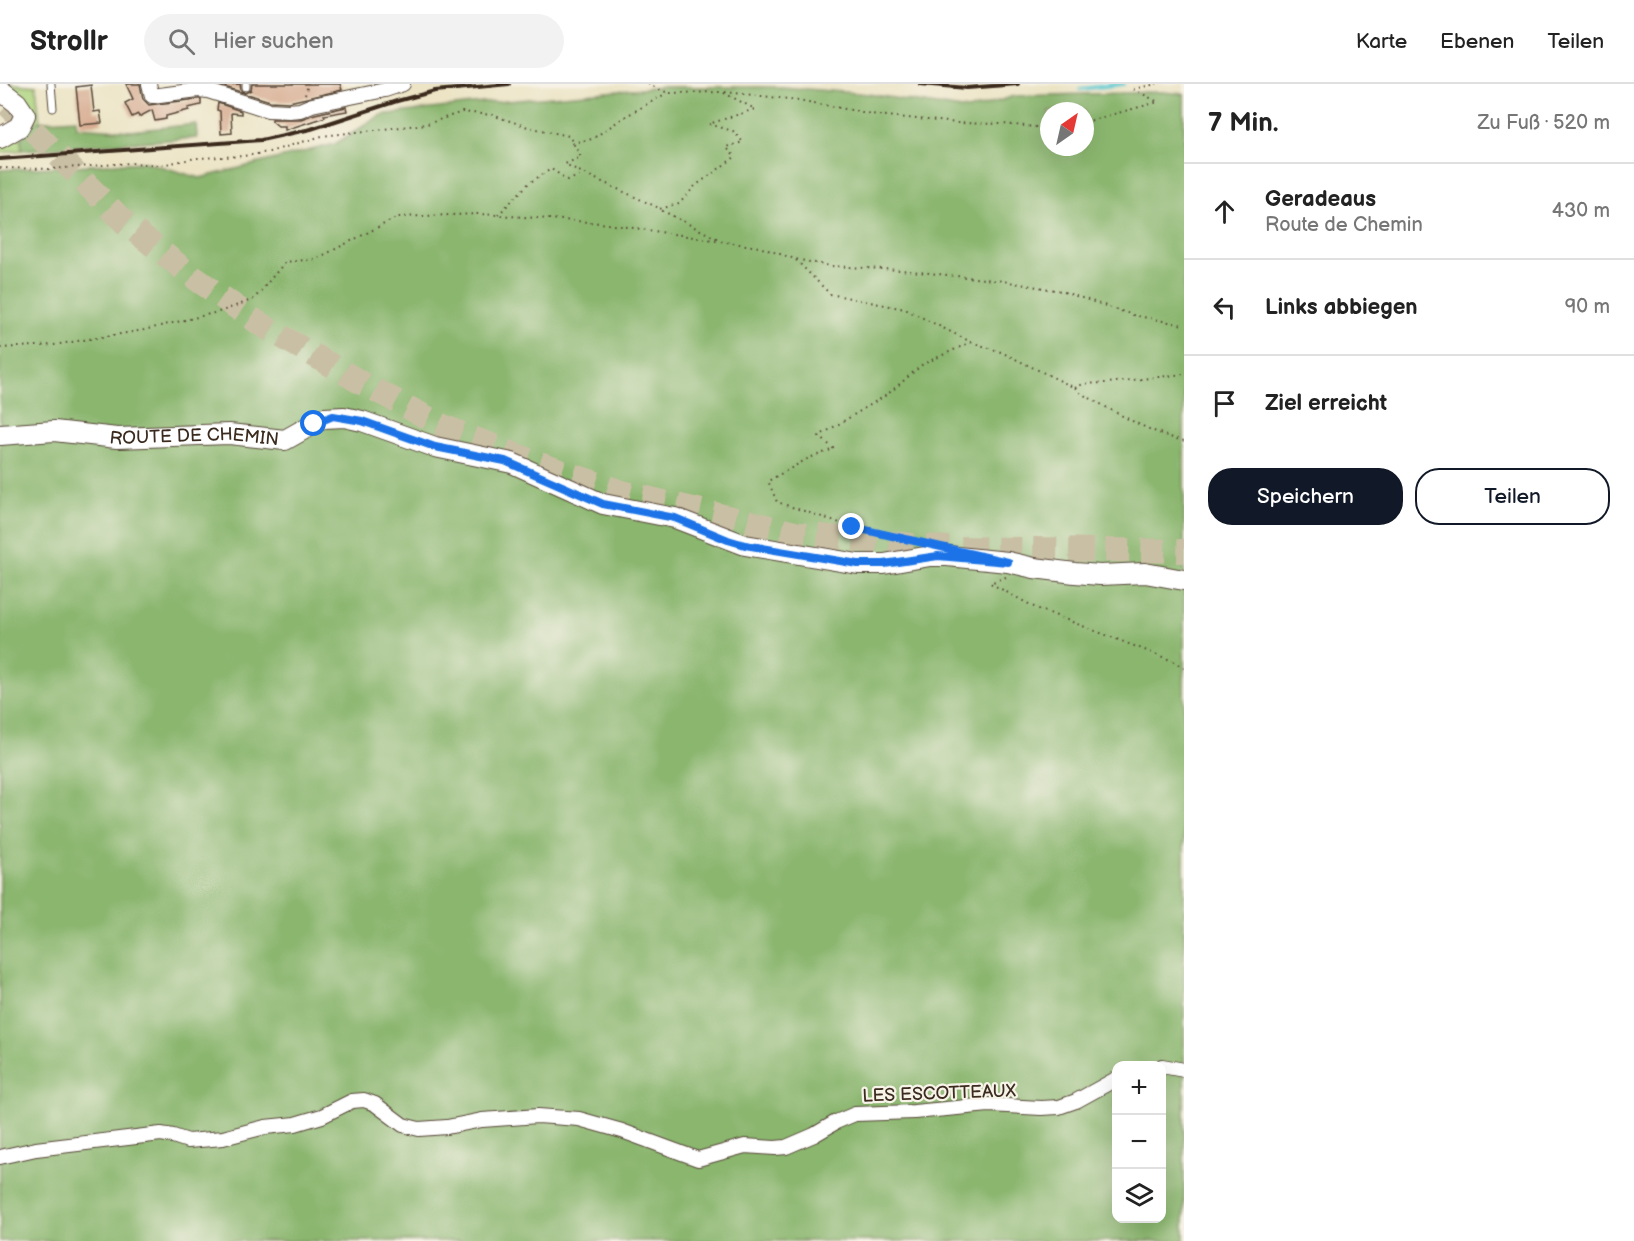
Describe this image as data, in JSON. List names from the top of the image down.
{
  "streets": {
    "street": ["ROUTE DE CHEMIN", "LES ESCOTTEAUX"]
  },
  "north": "top right",
  "page": {
    "header": "Strollr",
    "search": "Hier suchen",
    "nav": ["Karte", "Ebenen", "Teilen"],
    "heading": ["7 Min.", "Zu Fuß · 520 m"],
    "list": [
      ["Geradeaus", "Route de Chemin", "430 m"],
      ["Links abbiegen", "90 m"],
      "Ziel erreicht"
    ],
    "buttons": ["Speichern", "Teilen"],
    "map_buttons": ["+", "−"]
  }
}
